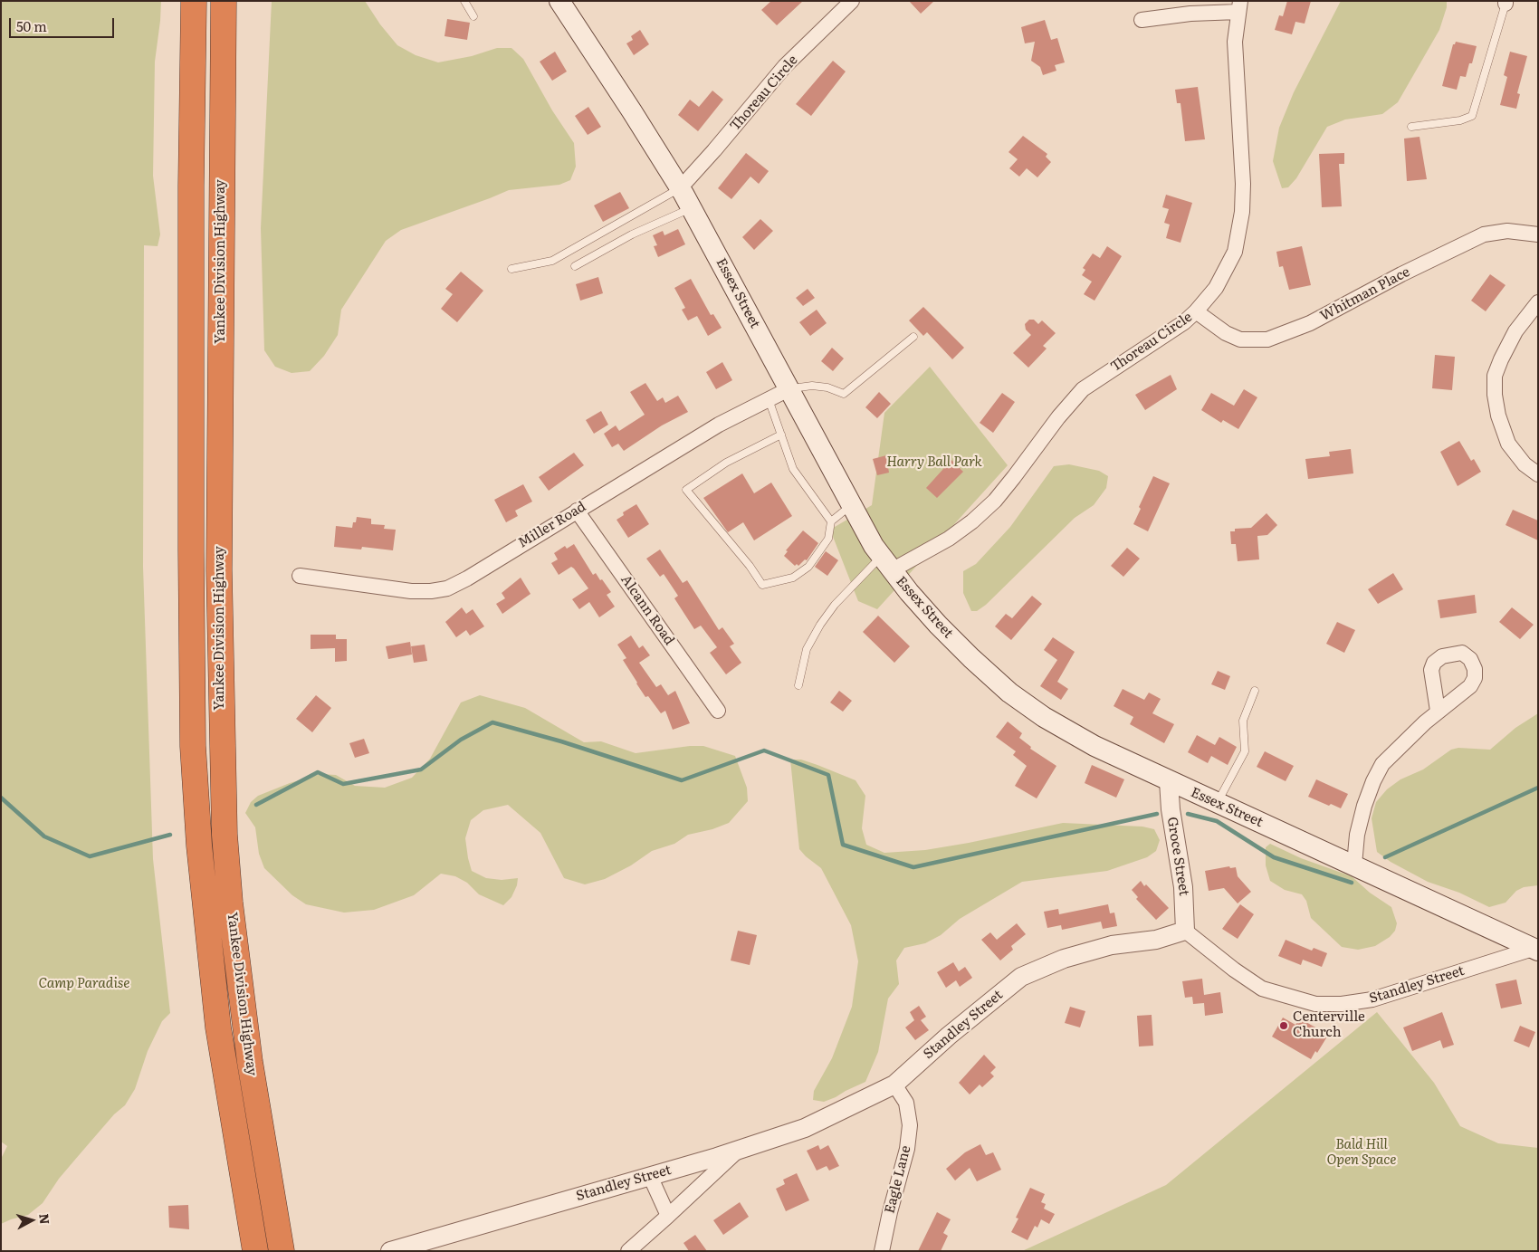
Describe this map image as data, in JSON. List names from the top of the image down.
{
  "streets": {
    "highway": ["Yankee Division Highway"],
    "main road": ["Essex Street"],
    "street": [
      "Thoreau Circle",
      "Whitman Place",
      "Miller Road",
      "Alcann Road",
      "Groce Street",
      "Standley Street",
      "Eagle Lane"
    ]
  },
  "crossings": [
    ["Thoreau Circle", "Essex Street"],
    ["Thoreau Circle", "Whitman Place"],
    ["Essex Street", "Miller Road"],
    ["Essex Street", "Groce Street"],
    ["Essex Street", "Standley Street"],
    ["Miller Road", "Alcann Road"],
    ["Groce Street", "Standley Street"],
    ["Standley Street", "Eagle Lane"]
  ],
  "parks": ["Harry Ball Park", "Camp Paradise", "Bald Hill Open Space"],
  "places": ["Centerville Church"],
  "scale_bar": "50 m",
  "north": "right"
}
